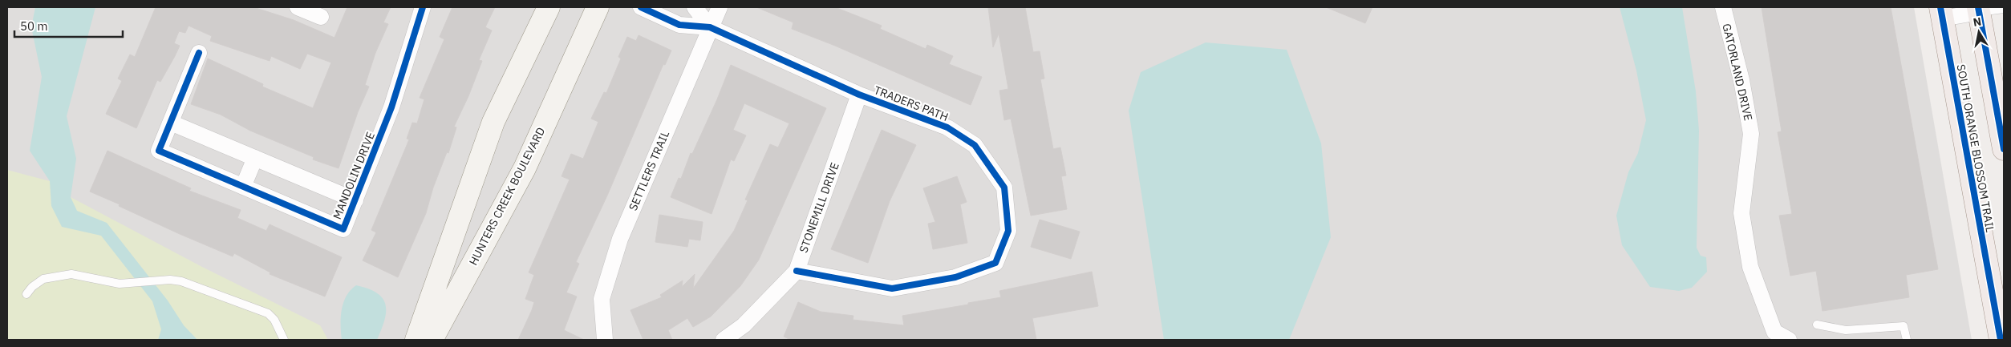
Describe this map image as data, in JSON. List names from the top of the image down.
{
  "streets": {
    "main road": ["SOUTH ORANGE BLOSSOM TRAIL"],
    "street": [
      "GATORLAND DRIVE",
      "TRADERS PATH",
      "SETTLERS TRAIL",
      "MANDOLIN DRIVE",
      "HUNTERS CREEK BOULEVARD",
      "STONEMILL DRIVE"
    ]
  },
  "crossings": [
    ["TRADERS PATH", "SETTLERS TRAIL"],
    ["TRADERS PATH", "STONEMILL DRIVE"]
  ],
  "scale_bar": "50 m",
  "north": "top"
}
